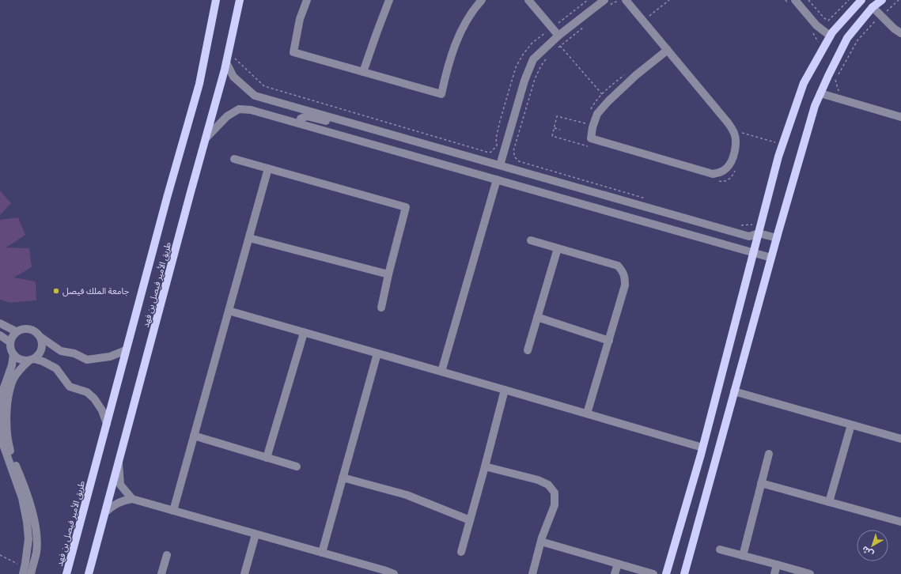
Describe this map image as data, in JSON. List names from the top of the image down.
{
  "streets": {
    "main road": ["طريق الأمير فيصل بن فهد"]
  },
  "places": ["جامعة الملك فيصل"],
  "north": "bottom left"
}
